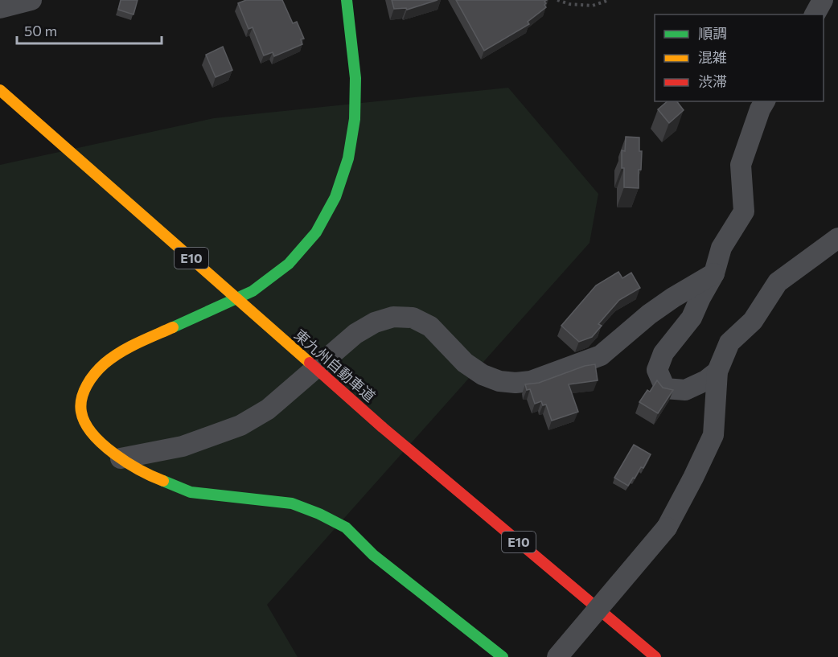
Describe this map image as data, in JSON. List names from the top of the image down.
{
  "streets": {
    "main road": ["E10", "東九州自動車道"]
  },
  "legend": ["順調", "混雑", "渋滞"],
  "scale_bar": "50 m"
}
